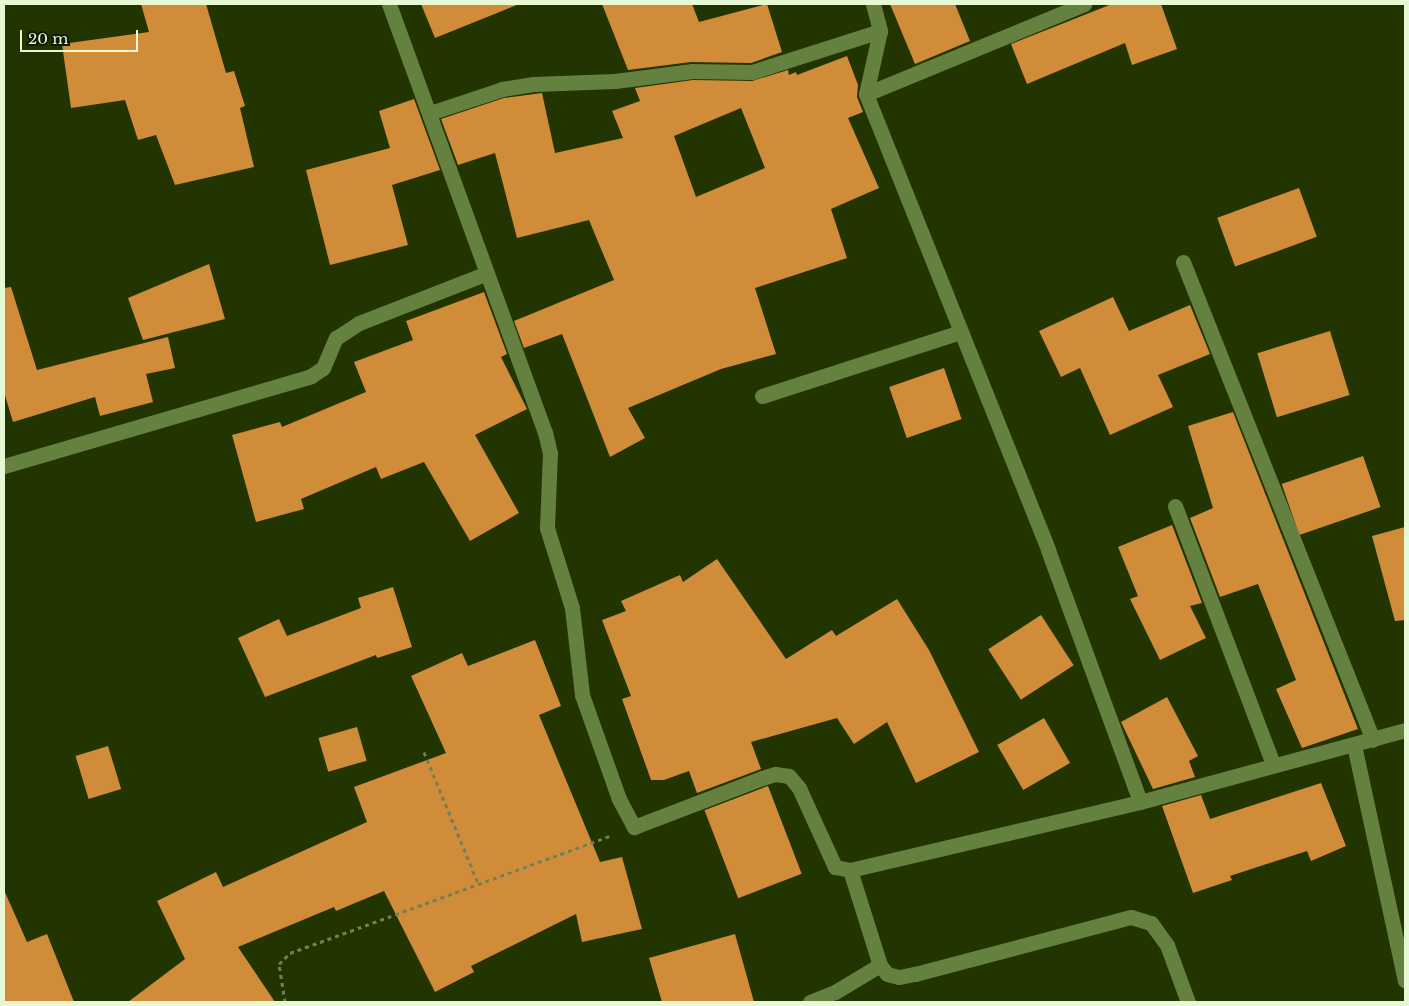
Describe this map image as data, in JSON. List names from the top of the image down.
{
  "scale_bar": "20 m"
}
